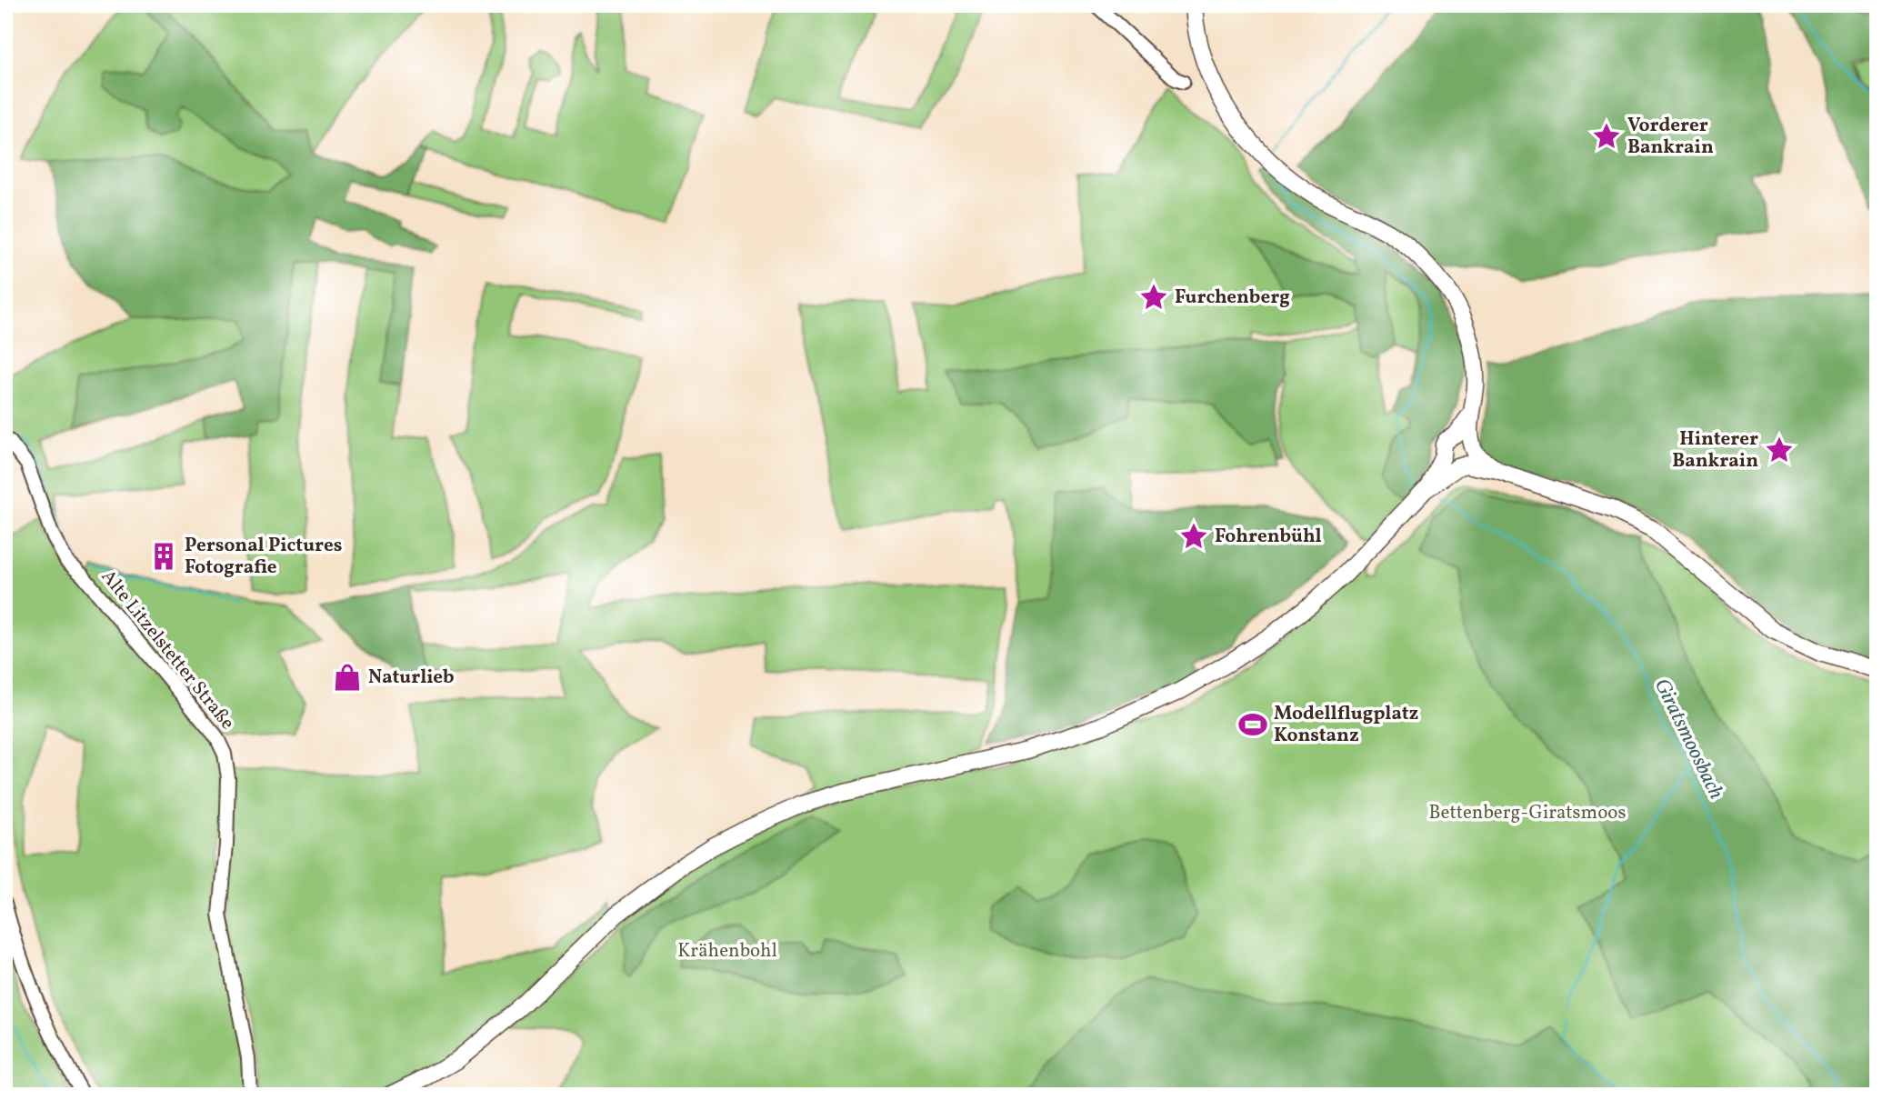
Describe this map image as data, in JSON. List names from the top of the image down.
{
  "streets": {
    "street": ["Alte Litzelstetter Straße"]
  },
  "water": ["Giratsmoosbach"],
  "parks": ["Bettenberg-Giratsmoos", "Krähenbohl"],
  "places": {
    "place": [
      "Vorderer Bankrain",
      "Furchenberg",
      "Hinterer Bankrain",
      "Fohrenbühl"
    ],
    "building": ["Personal Pictures Fotografie"],
    "shop": ["Naturlieb"],
    "sports": ["Modellflugplatz Konstanz"]
  }
}
